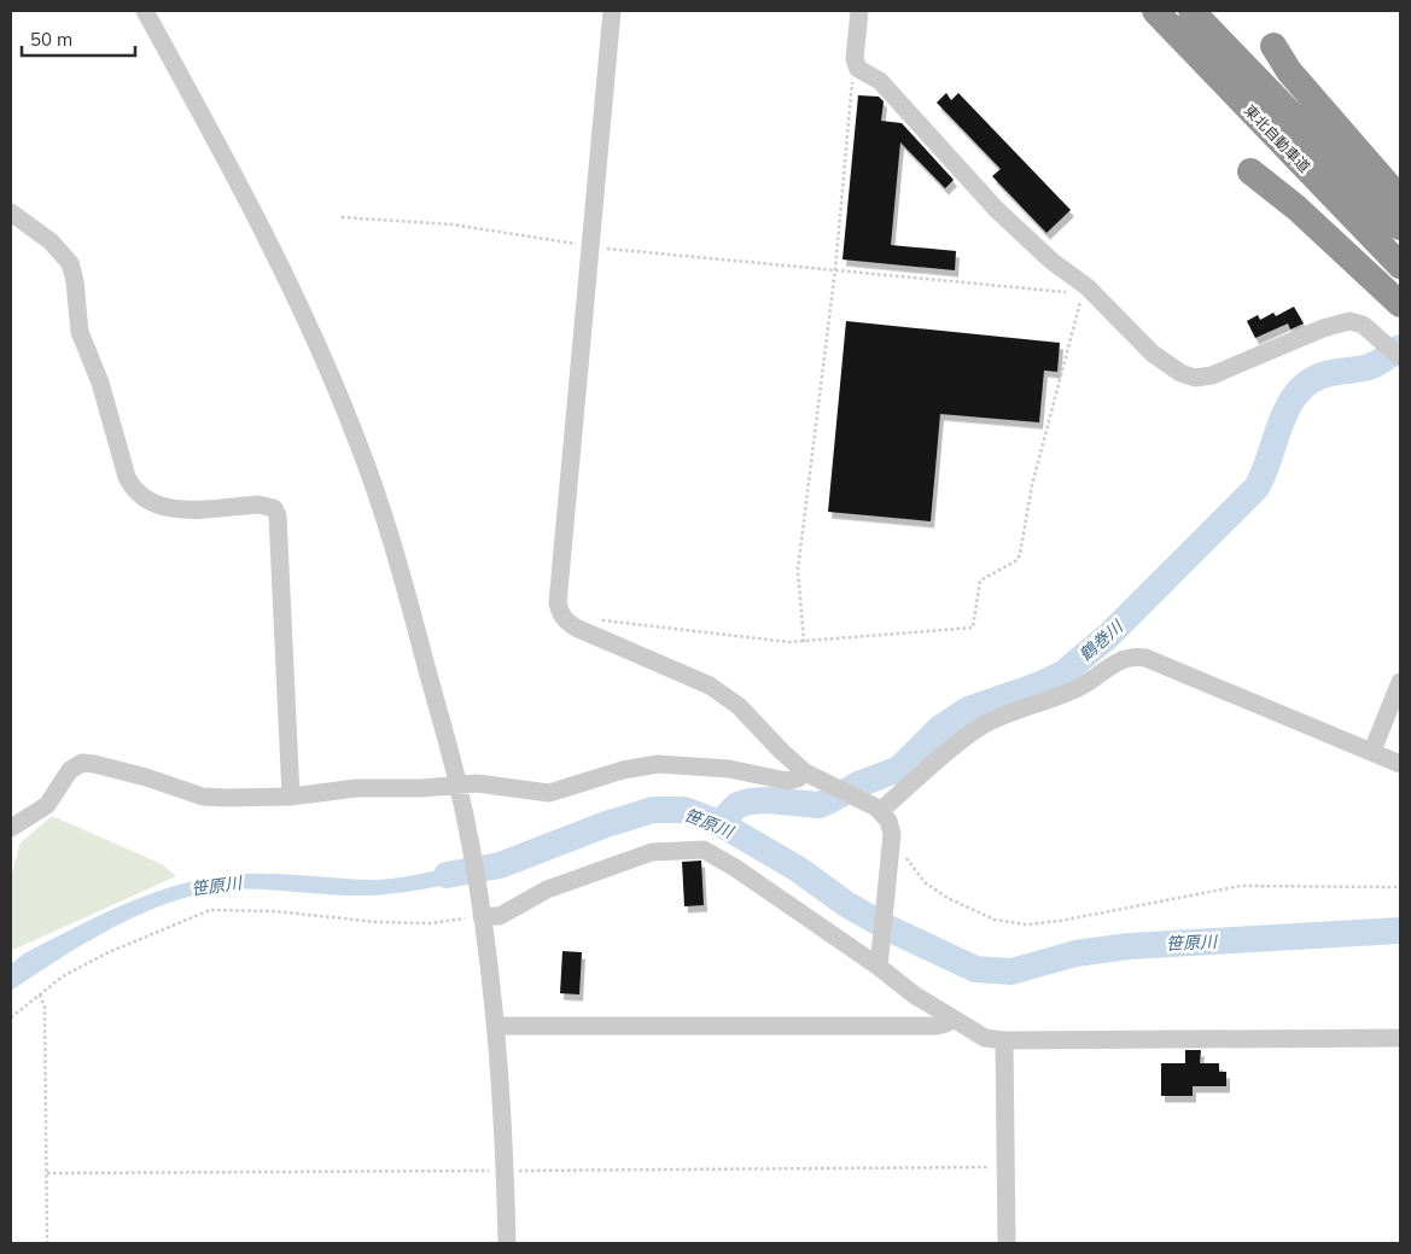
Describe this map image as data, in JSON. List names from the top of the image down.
{
  "streets": {
    "highway": ["東北自動車道"]
  },
  "water": ["鶴巻川", "笹原川"],
  "scale_bar": "50 m"
}
